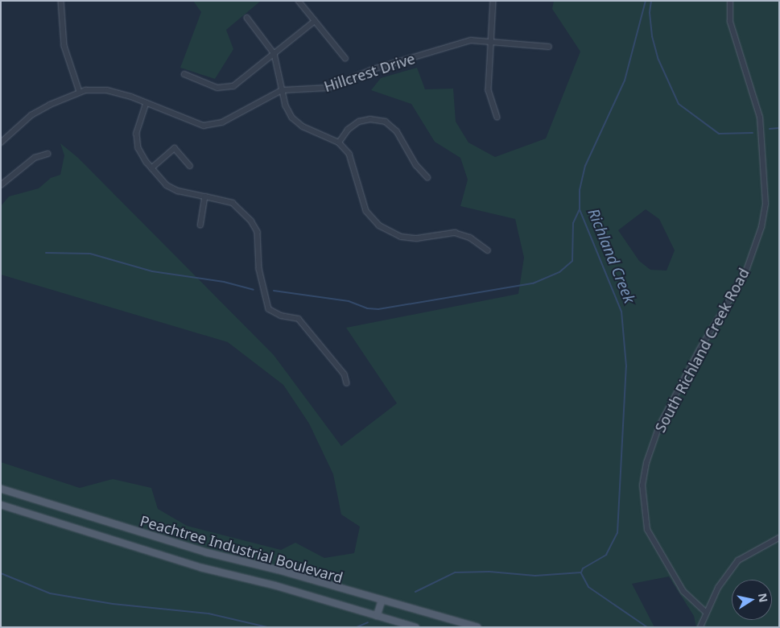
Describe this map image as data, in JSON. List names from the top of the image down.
{
  "streets": {
    "main road": ["Peachtree Industrial Boulevard"],
    "street": ["Hillcrest Drive", "South Richland Creek Road"]
  },
  "water": ["Richland Creek"],
  "north": "right"
}
